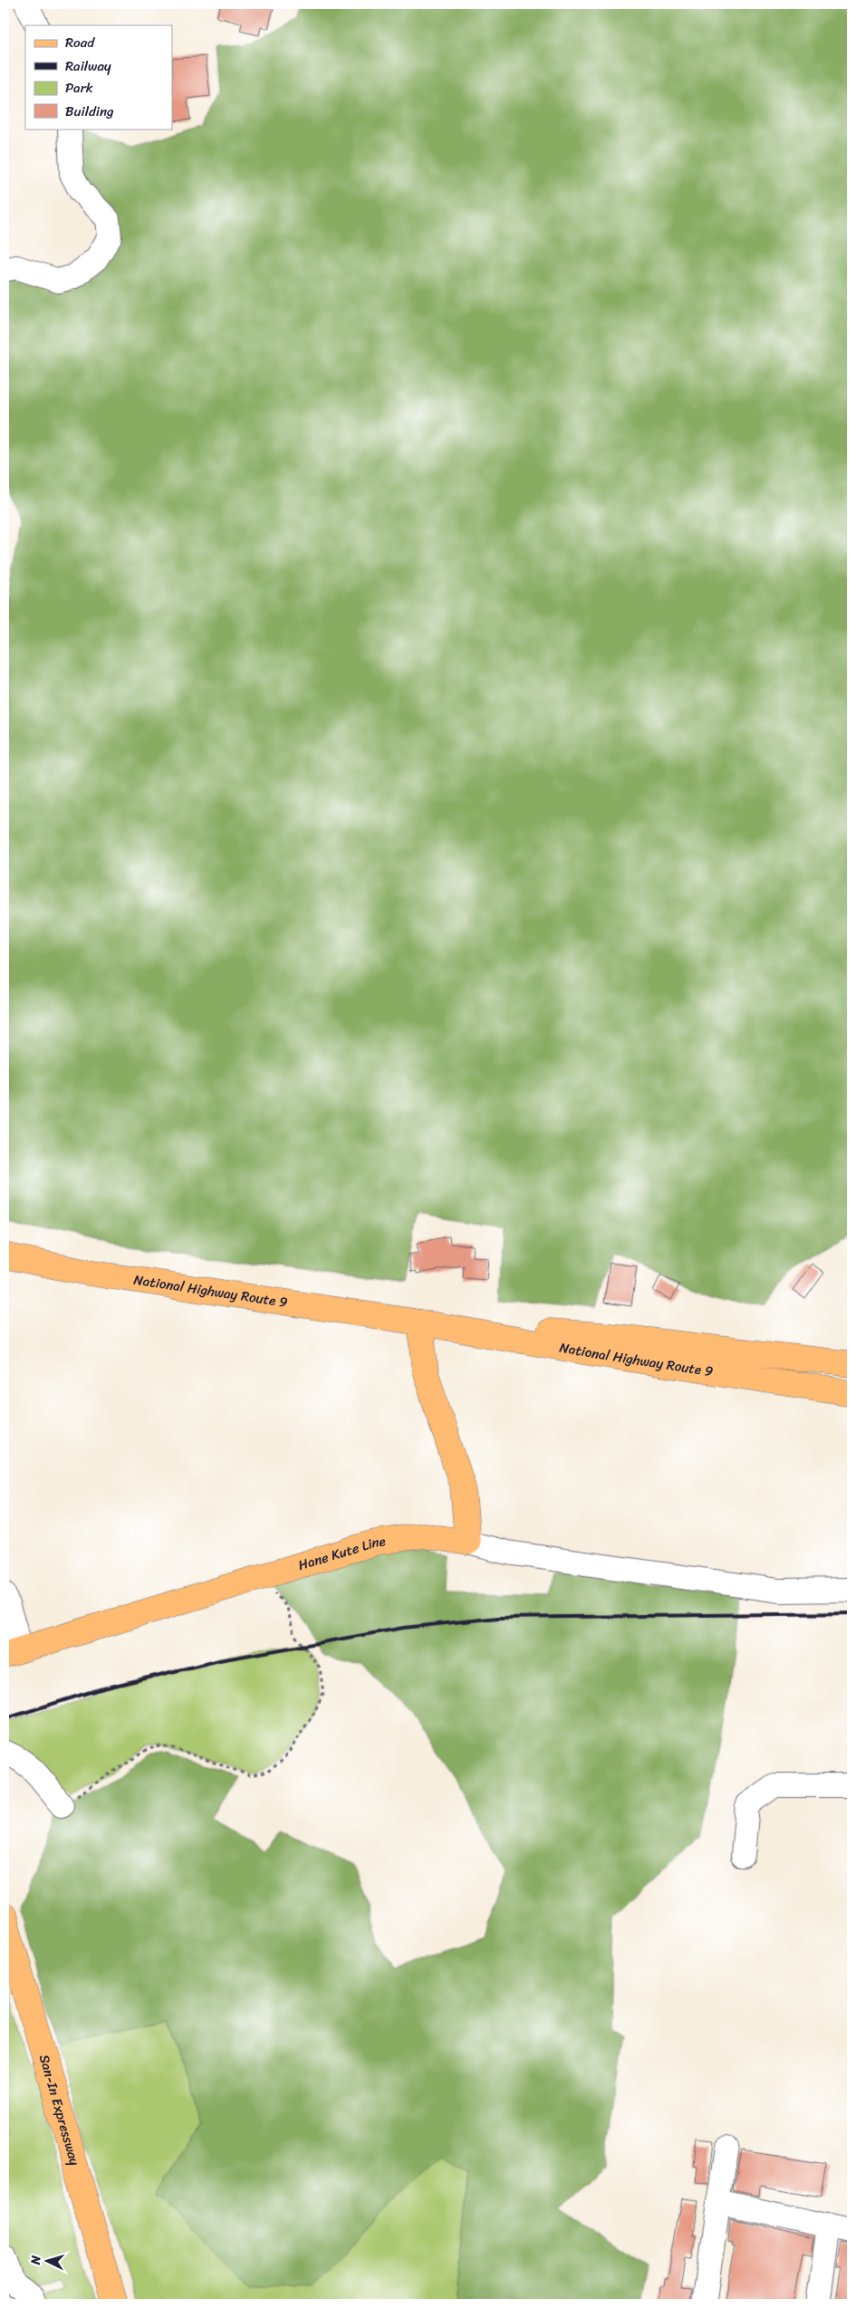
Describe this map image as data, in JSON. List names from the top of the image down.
{
  "streets": {
    "main road": ["National Highway Route 9", "Hane Kute Line", "San-In Expressway"]
  },
  "legend": [
    "Road",
    "Railway",
    "Park",
    "Building"
  ],
  "north": "left"
}
